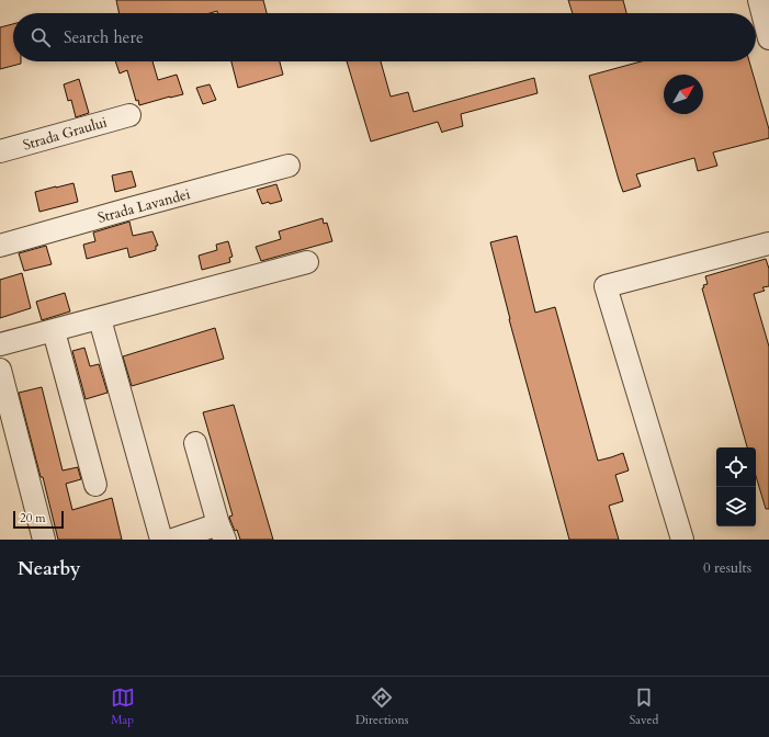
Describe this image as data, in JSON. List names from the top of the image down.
{
  "streets": {
    "street": ["Strada Graului", "Strada Lavandei"]
  },
  "scale_bar": "20 m",
  "north": "top right",
  "page": {
    "search": "Search here",
    "scale": "20 m",
    "heading": ["Nearby", "0 results"],
    "nav": ["Map", "Directions", "Saved"]
  }
}
